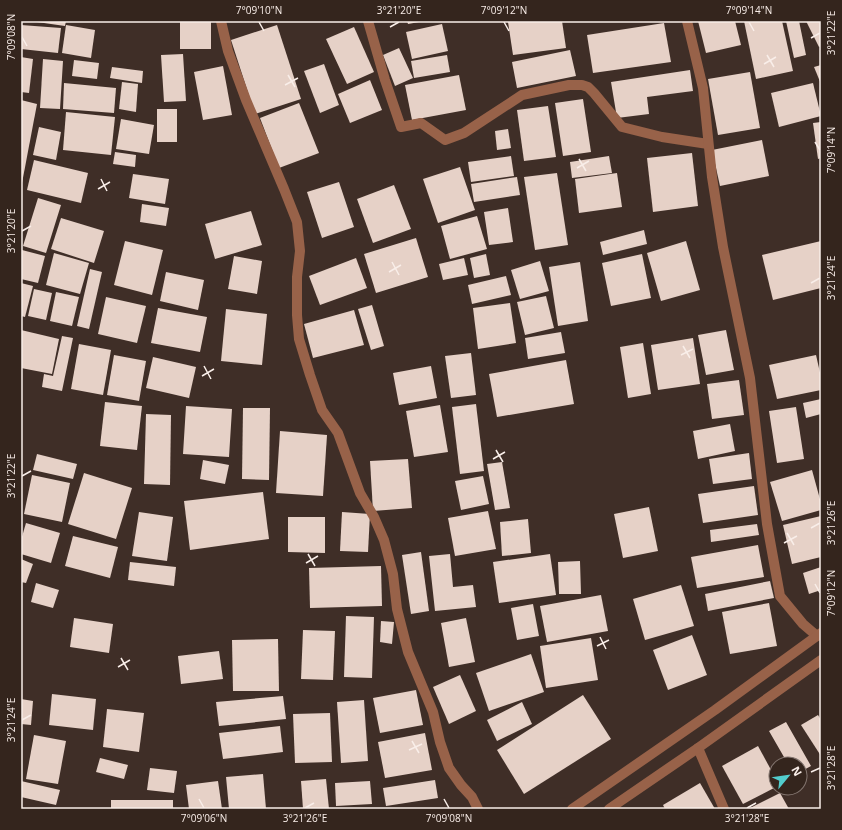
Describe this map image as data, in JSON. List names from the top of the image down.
{
  "north": "top right",
  "coordinates": [
    "7°09'10\"N",
    "3°21'20\"E",
    "7°09'12\"N",
    "7°09'14\"N",
    "3°21'22\"E",
    "7°09'08\"N",
    "3°21'24\"E",
    "3°21'26\"E",
    "3°21'28\"E",
    "7°09'06\"N"
  ]
}
